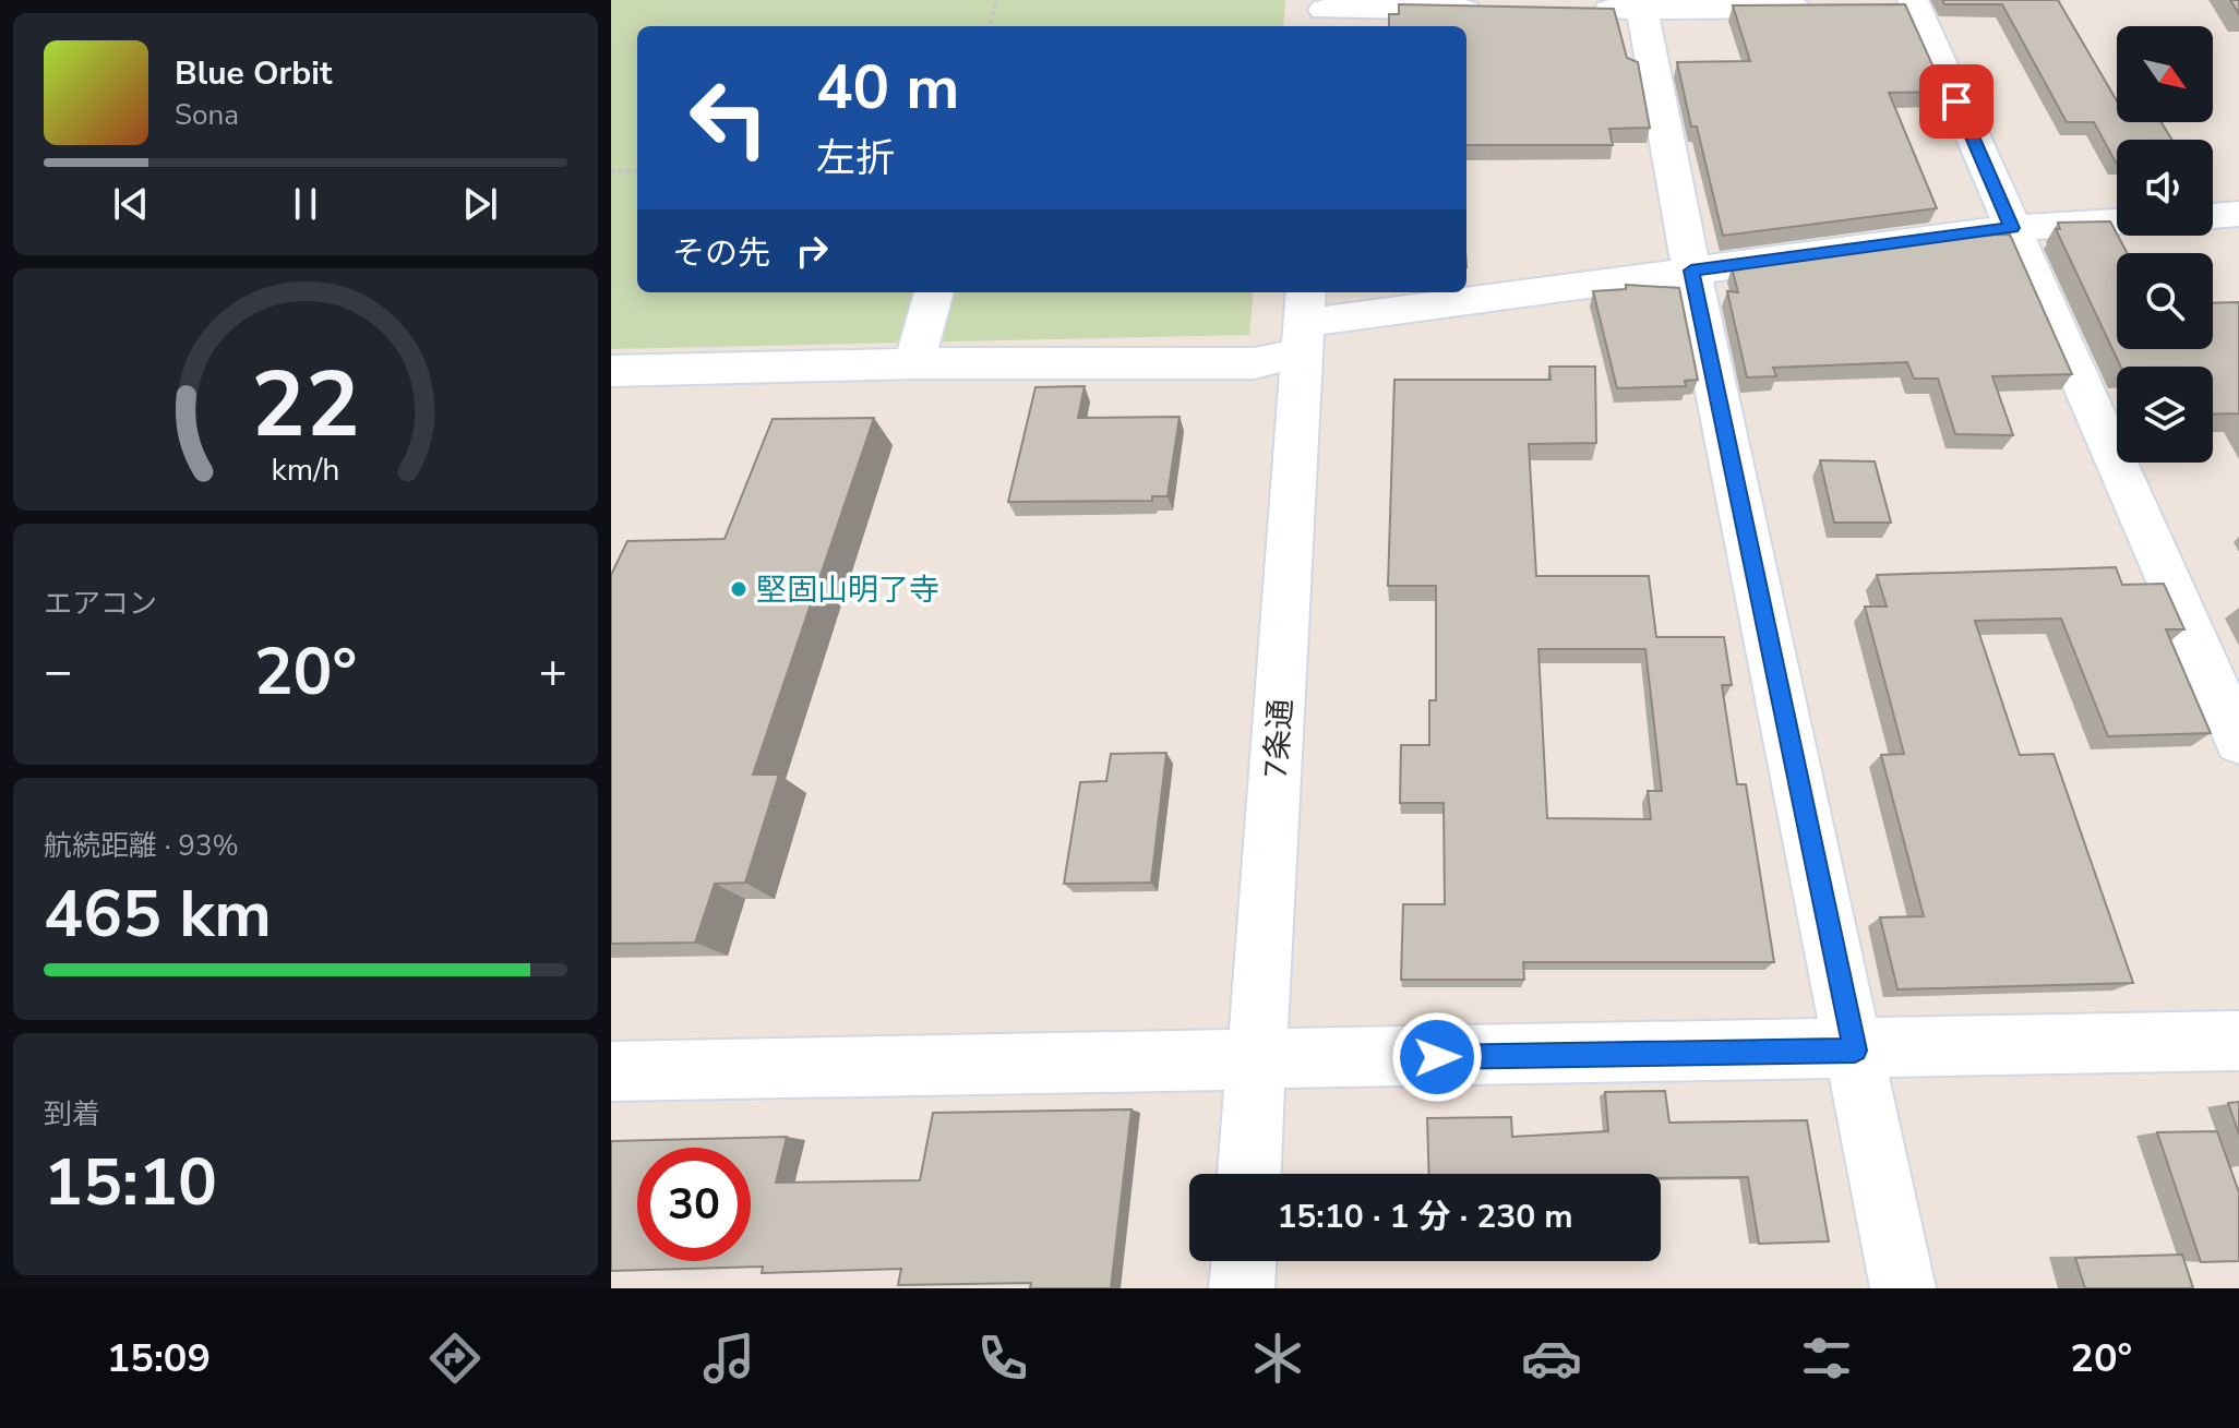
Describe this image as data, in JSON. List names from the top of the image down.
{
  "streets": {
    "street": ["7条通"]
  },
  "places": ["堅固山明了寺"],
  "north": "bottom right",
  "page": {
    "turn": ["40 m", "左折"],
    "song": ["Blue Orbit", "Sona"],
    "then": "その先",
    "tile": [
      "エアコン",
      ["航続距離 · 93%", "465 km"],
      ["到着", "15:10"]
    ],
    "heat": ["−", "20°", "+"],
    "limit": "30",
    "trip": "15:10 · 1 分 · 230 m",
    "tabs": ["15:09", "20°"],
    "gauge": ["22", "km/h"]
  }
}
